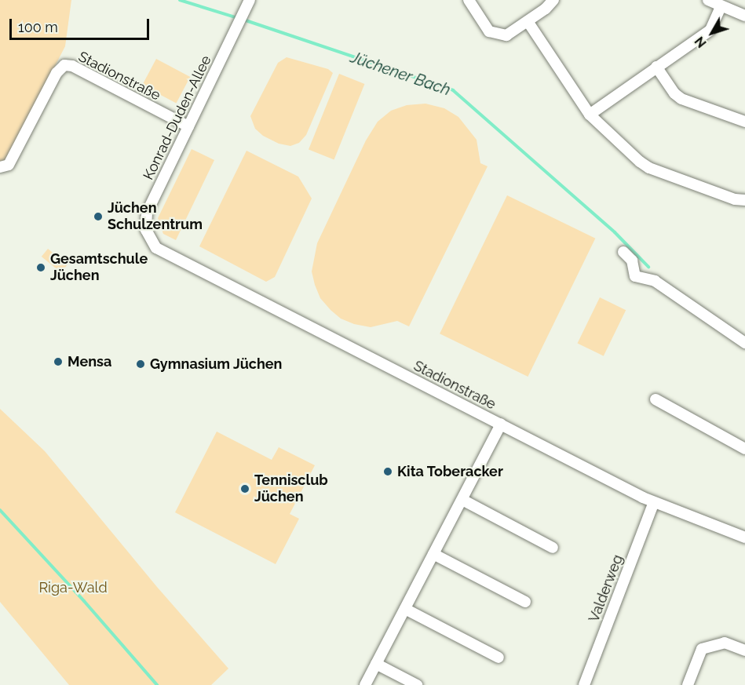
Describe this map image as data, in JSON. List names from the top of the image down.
{
  "streets": {
    "street": ["Stadionstraße", "Konrad-Duden-Allee", "Valderweg"]
  },
  "crossings": [
    ["Stadionstraße", "Konrad-Duden-Allee"],
    ["Stadionstraße", "Valderweg"]
  ],
  "water": ["Jüchener Bach"],
  "parks": ["Riga-Wald"],
  "places": [
    "Jüchen Schulzentrum",
    "Gesamtschule Jüchen",
    "Mensa",
    "Gymnasium Jüchen",
    "Kita Toberacker",
    "Tennisclub Jüchen"
  ],
  "scale_bar": "100 m",
  "north": "bottom left"
}
